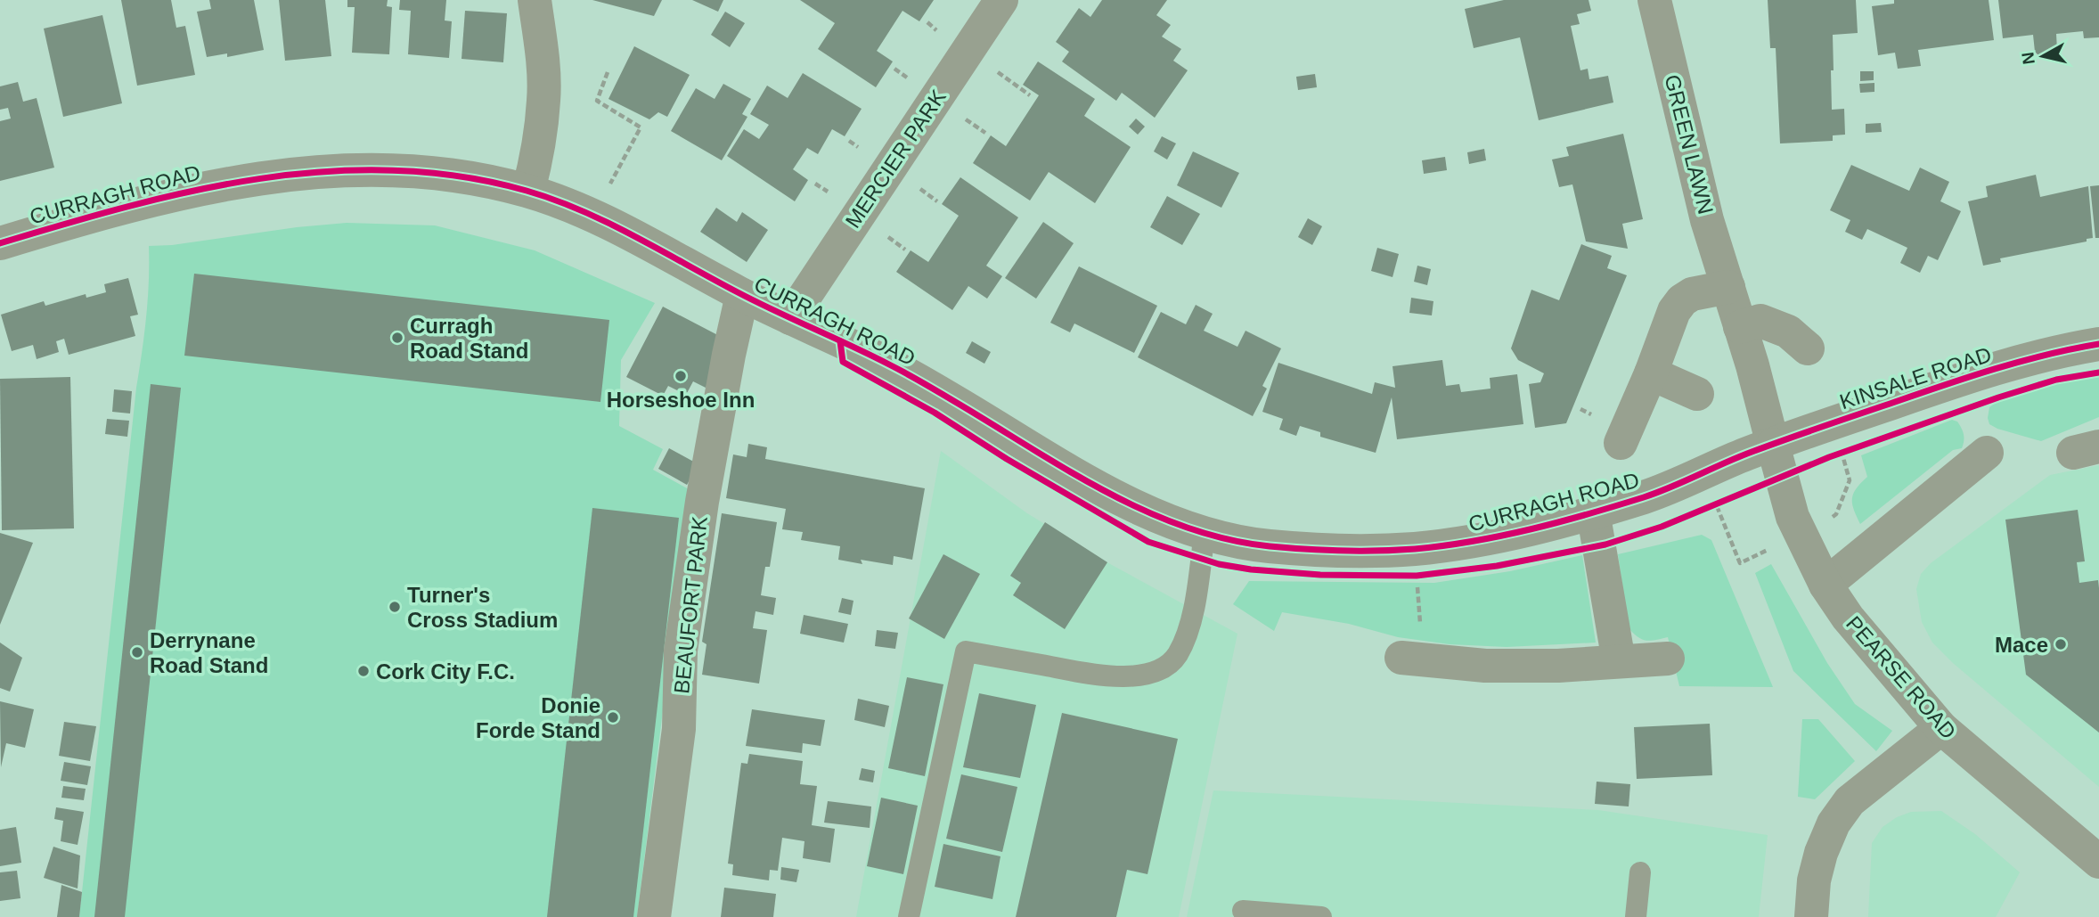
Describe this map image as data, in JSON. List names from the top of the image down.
{
  "streets": {
    "street": [
      "GREEN LAWN",
      "MERCIER PARK",
      "CURRAGH ROAD",
      "KINSALE ROAD",
      "BEAUFORT PARK",
      "PEARSE ROAD"
    ]
  },
  "crossings": [
    ["GREEN LAWN", "CURRAGH ROAD"],
    ["GREEN LAWN", "KINSALE ROAD"],
    ["GREEN LAWN", "PEARSE ROAD"],
    ["MERCIER PARK", "CURRAGH ROAD"],
    ["CURRAGH ROAD", "KINSALE ROAD"],
    ["CURRAGH ROAD", "BEAUFORT PARK"],
    ["CURRAGH ROAD", "PEARSE ROAD"],
    ["KINSALE ROAD", "PEARSE ROAD"]
  ],
  "places": [
    "Curragh Road Stand",
    "Horseshoe Inn",
    "Turner's Cross Stadium",
    "Mace",
    "Derrynane Road Stand",
    "Cork City F.C.",
    "Donie Forde Stand"
  ],
  "north": "left"
}
